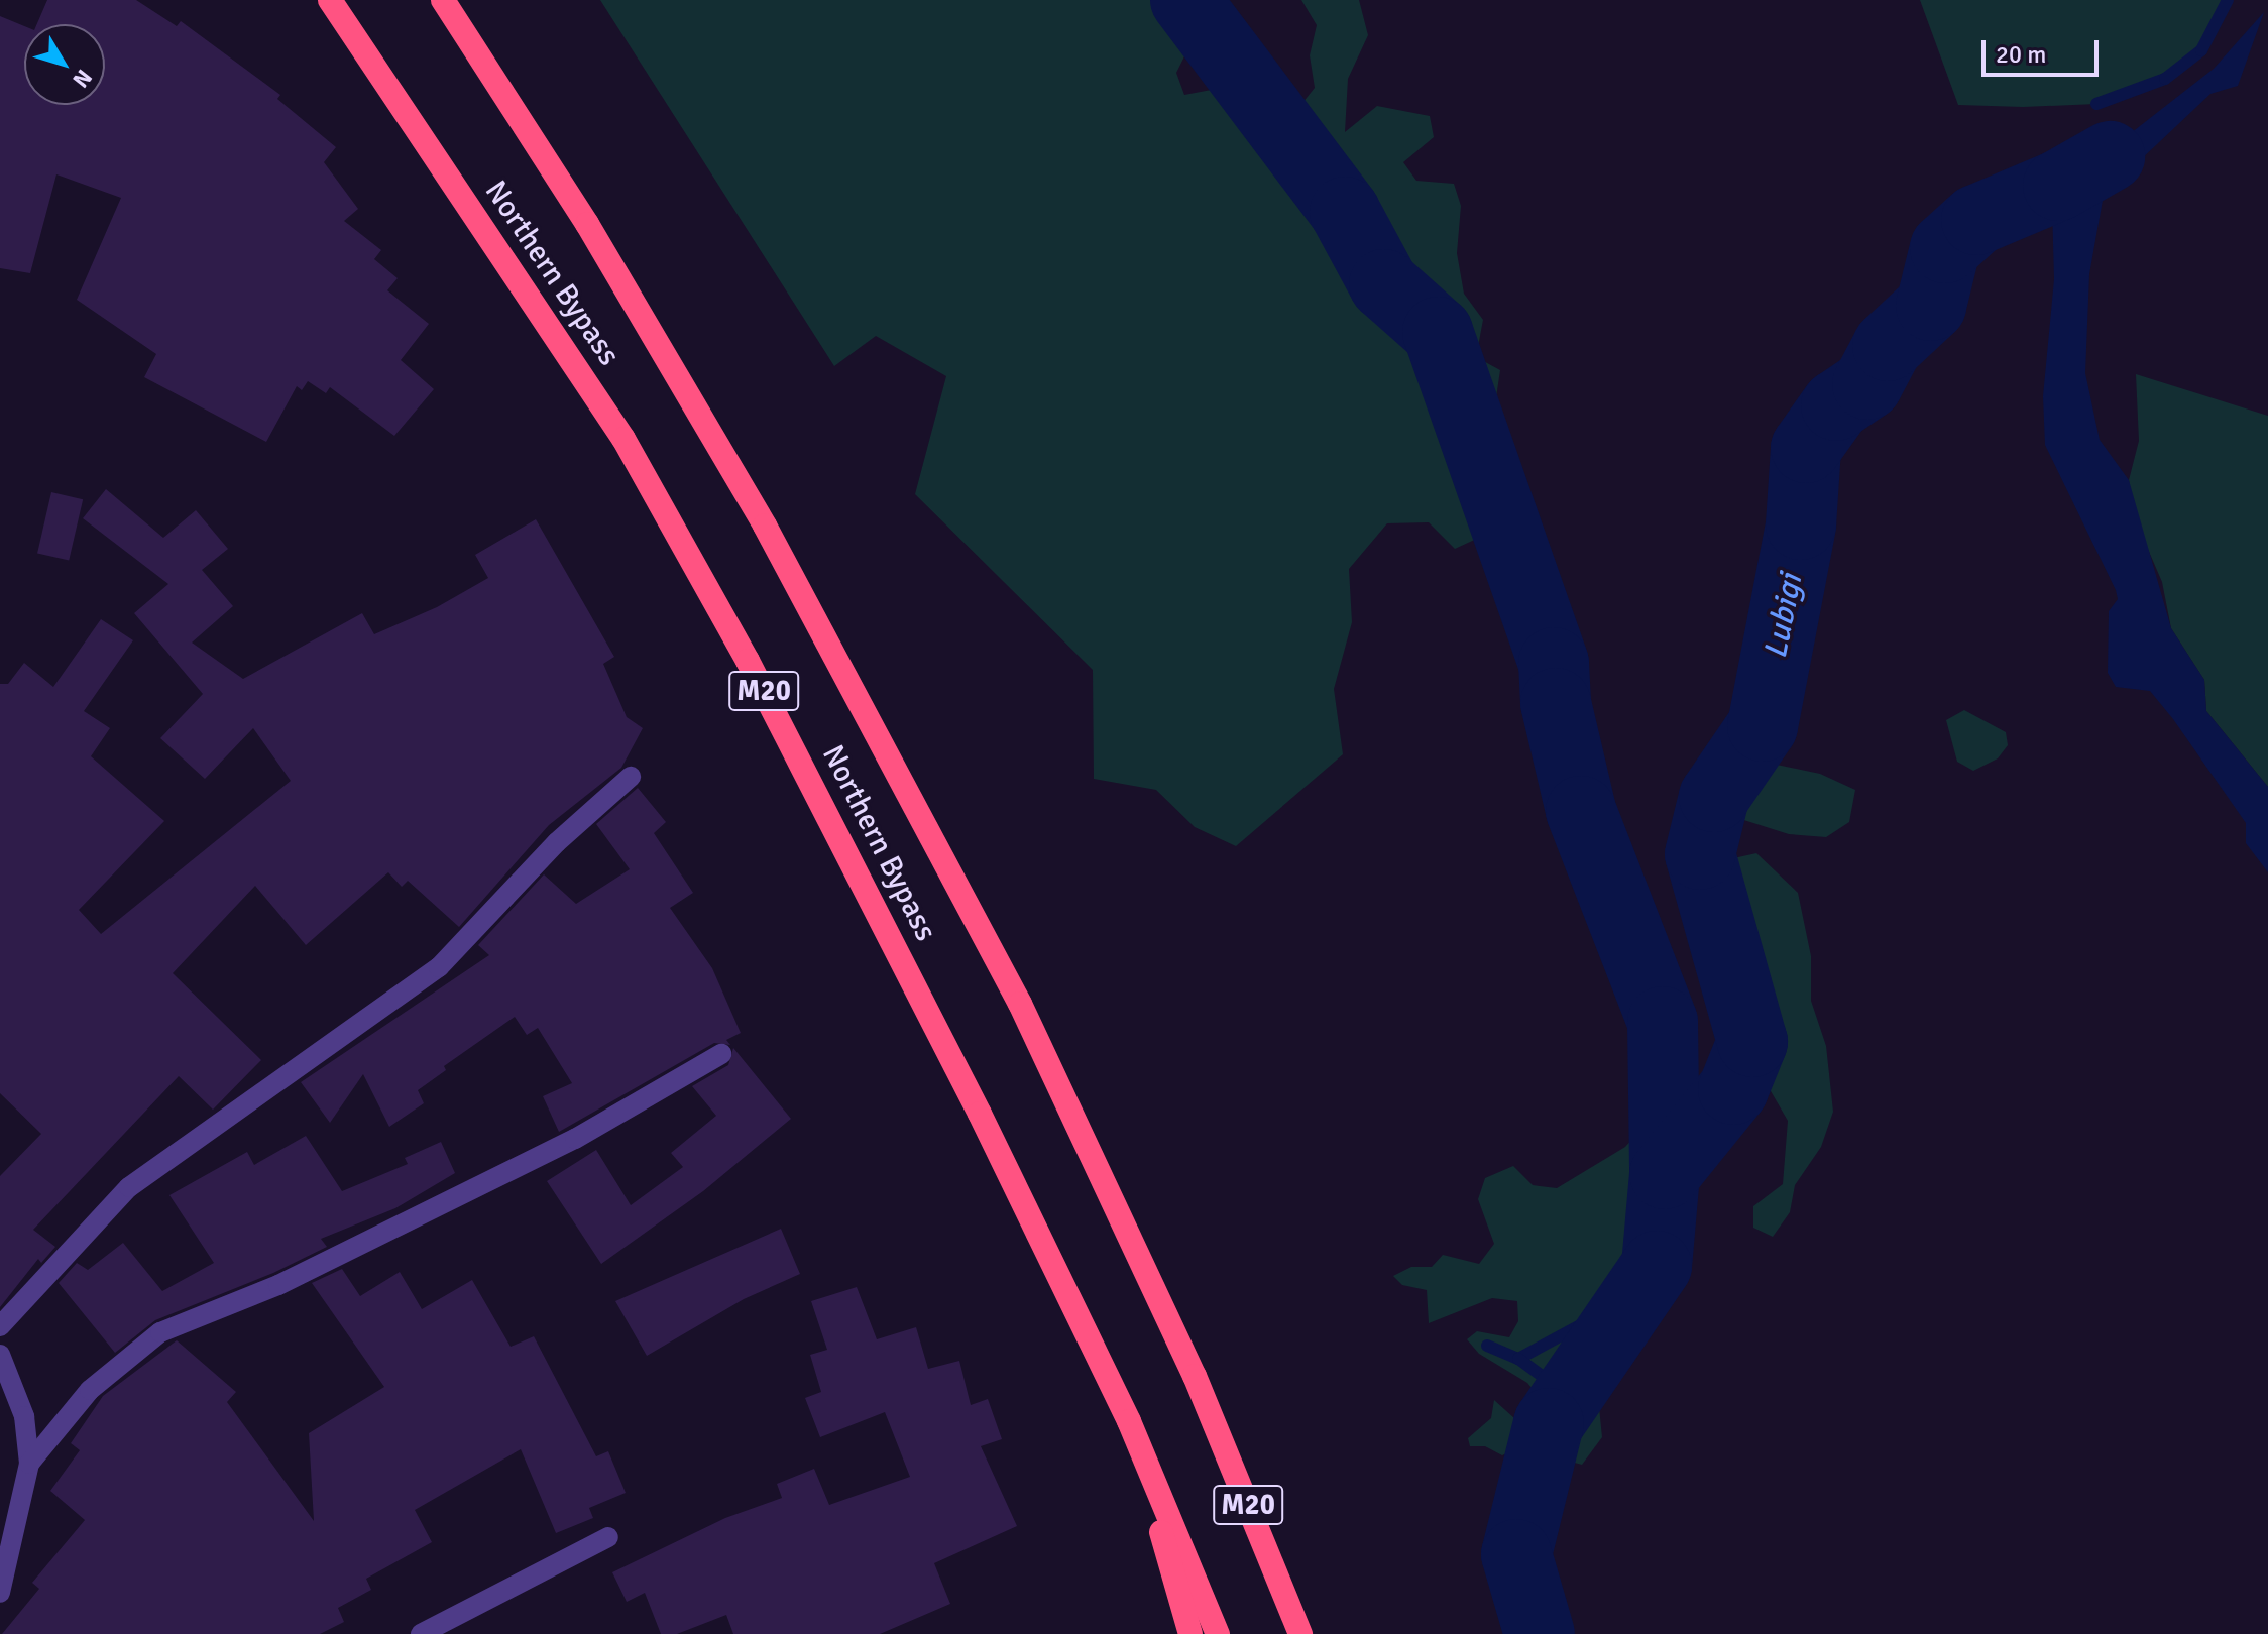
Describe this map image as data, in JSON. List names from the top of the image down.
{
  "streets": {
    "highway": ["Northern Bypass", "M20"]
  },
  "water": ["Lubigi"],
  "scale_bar": "20 m",
  "north": "bottom right"
}
